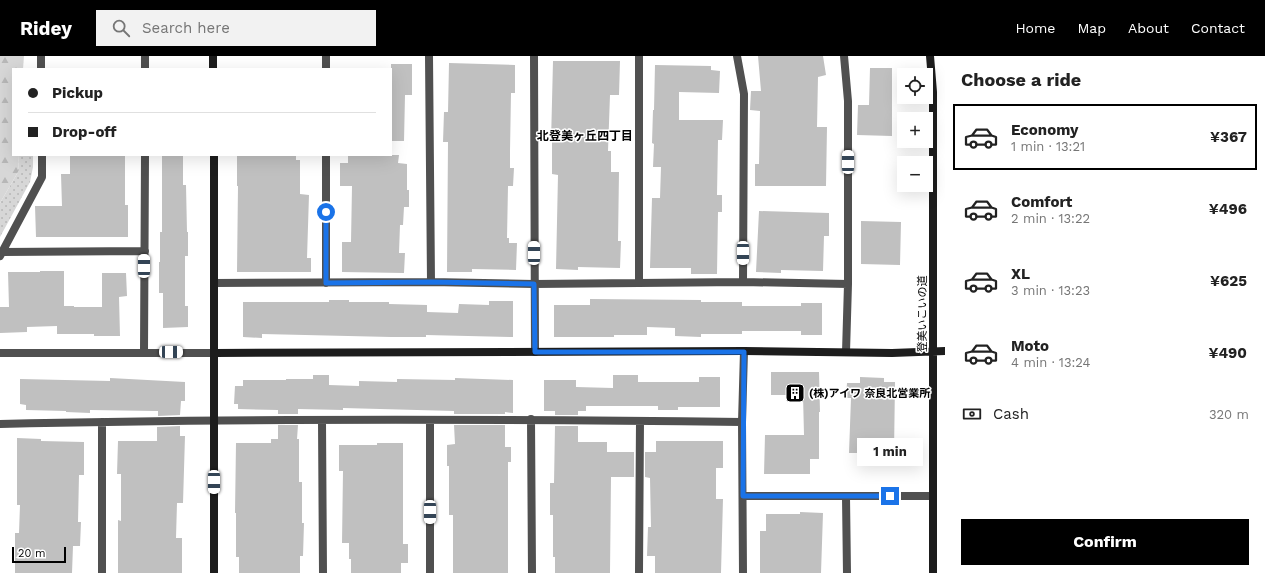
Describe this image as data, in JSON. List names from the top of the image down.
{
  "streets": {
    "street": ["登美いこいの道"]
  },
  "districts": ["北登美ヶ丘四丁目"],
  "places": {
    "building": ["(株)アイワ 奈良北営業所"]
  },
  "scale_bar": "20 m",
  "page": {
    "header": "Ridey",
    "search": "Search here",
    "nav": [
      "Home",
      "Map",
      "About",
      "Contact"
    ],
    "heading": "Choose a ride",
    "map_buttons": ["+", "−"],
    "banner": ["Pickup", "Drop-off"],
    "list": [
      {
        "name": "Economy",
        "note": "1 min · 13:21",
        "value": "¥367"
      },
      {
        "name": "Comfort",
        "note": "2 min · 13:22",
        "value": "¥496"
      },
      {
        "name": "XL",
        "note": "3 min · 13:23",
        "value": "¥625"
      },
      {
        "name": "Moto",
        "note": "4 min · 13:24",
        "value": "¥490"
      }
    ],
    "pay": ["Cash", "320 m"],
    "bubble": "1 min",
    "buttons": "Confirm",
    "scale": "20 m"
  }
}
